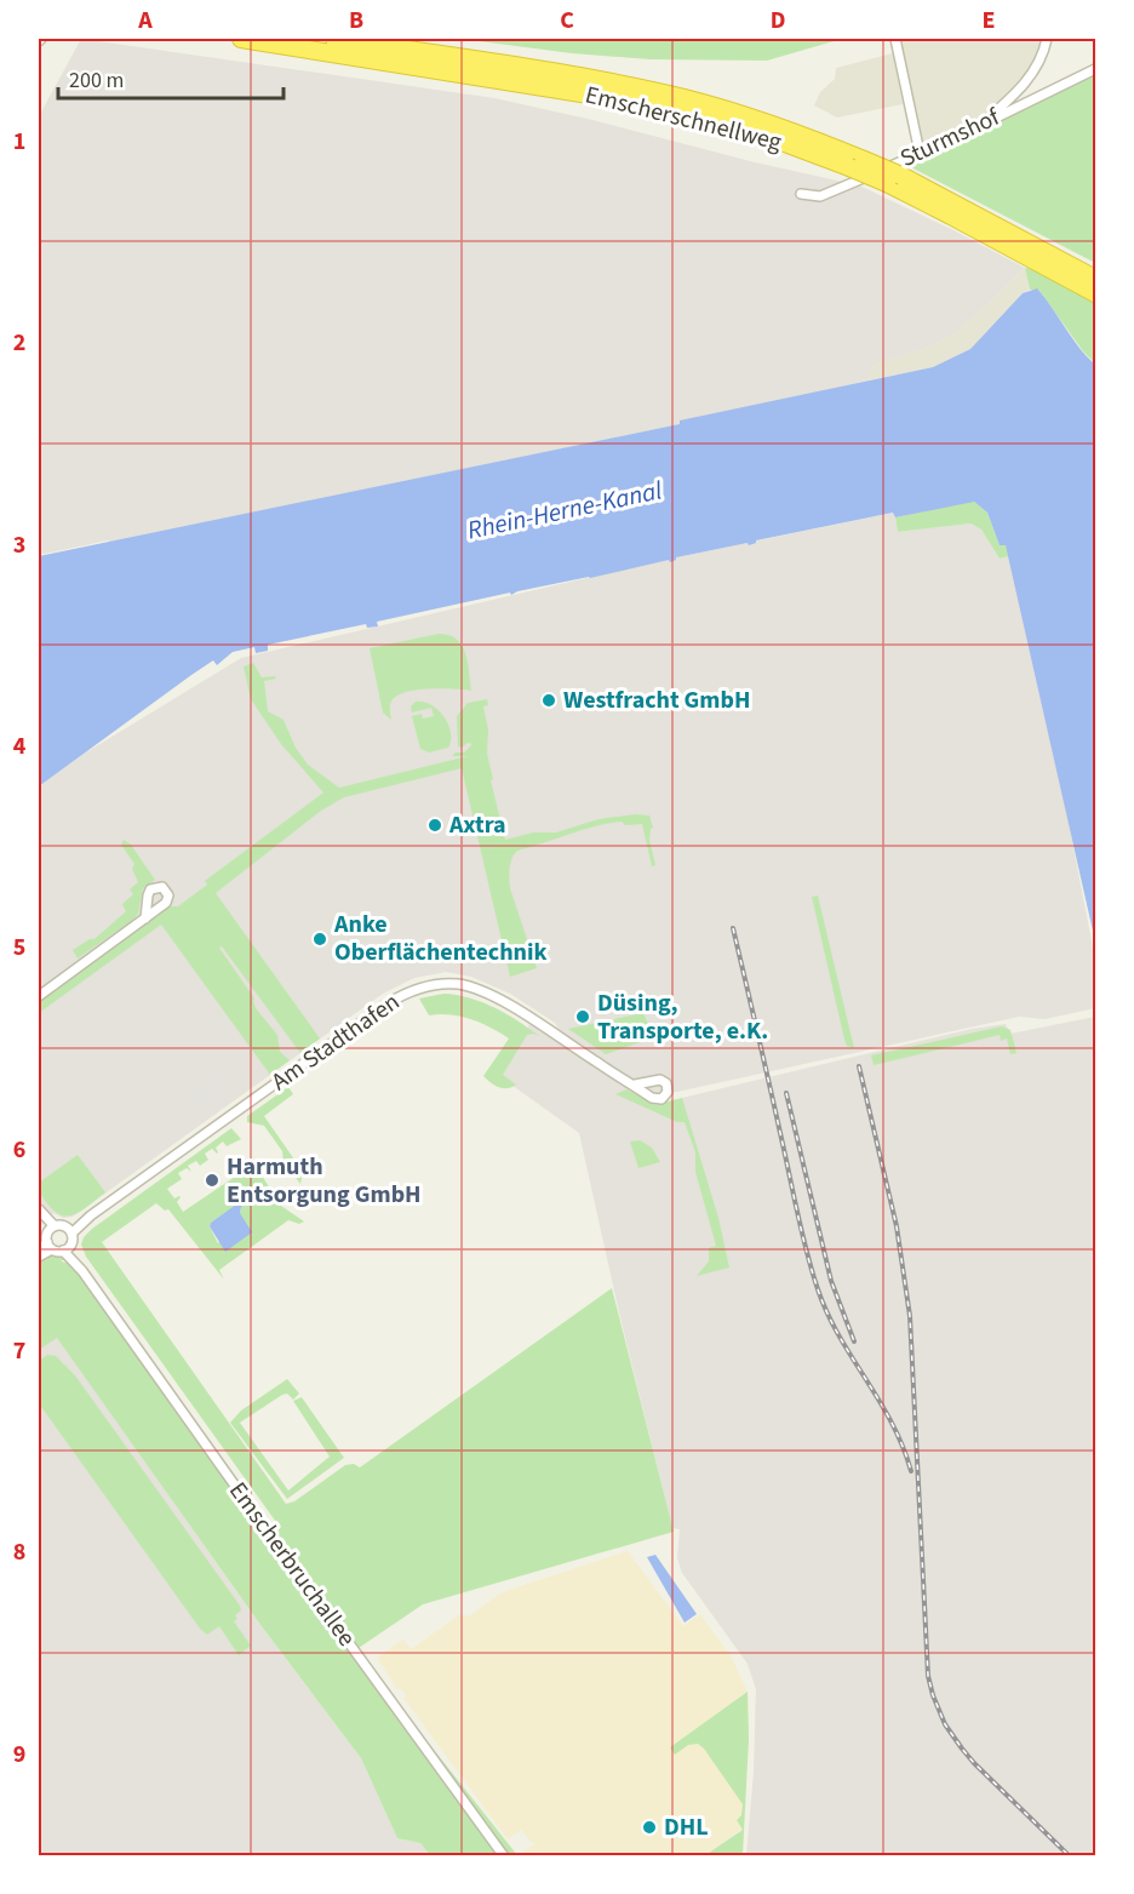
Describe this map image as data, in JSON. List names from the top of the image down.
{
  "streets": {
    "highway": ["Emscherschnellweg"],
    "street": ["Sturmshof", "Am Stadthafen", "Emscherbruchallee"]
  },
  "water": ["Rhein-Herne-Kanal"],
  "places": [
    "Westfracht GmbH",
    "Axtra",
    "Anke Oberflächentechnik",
    "Düsing, Transporte, e.K.",
    "Harmuth Entsorgung GmbH",
    "DHL"
  ],
  "scale_bar": "200 m",
  "grid": {
    "columns": [
      "A",
      "B",
      "C",
      "D",
      "E"
    ],
    "rows": [
      "1",
      "2",
      "3",
      "4",
      "5",
      "6",
      "7",
      "8",
      "9"
    ]
  }
}
